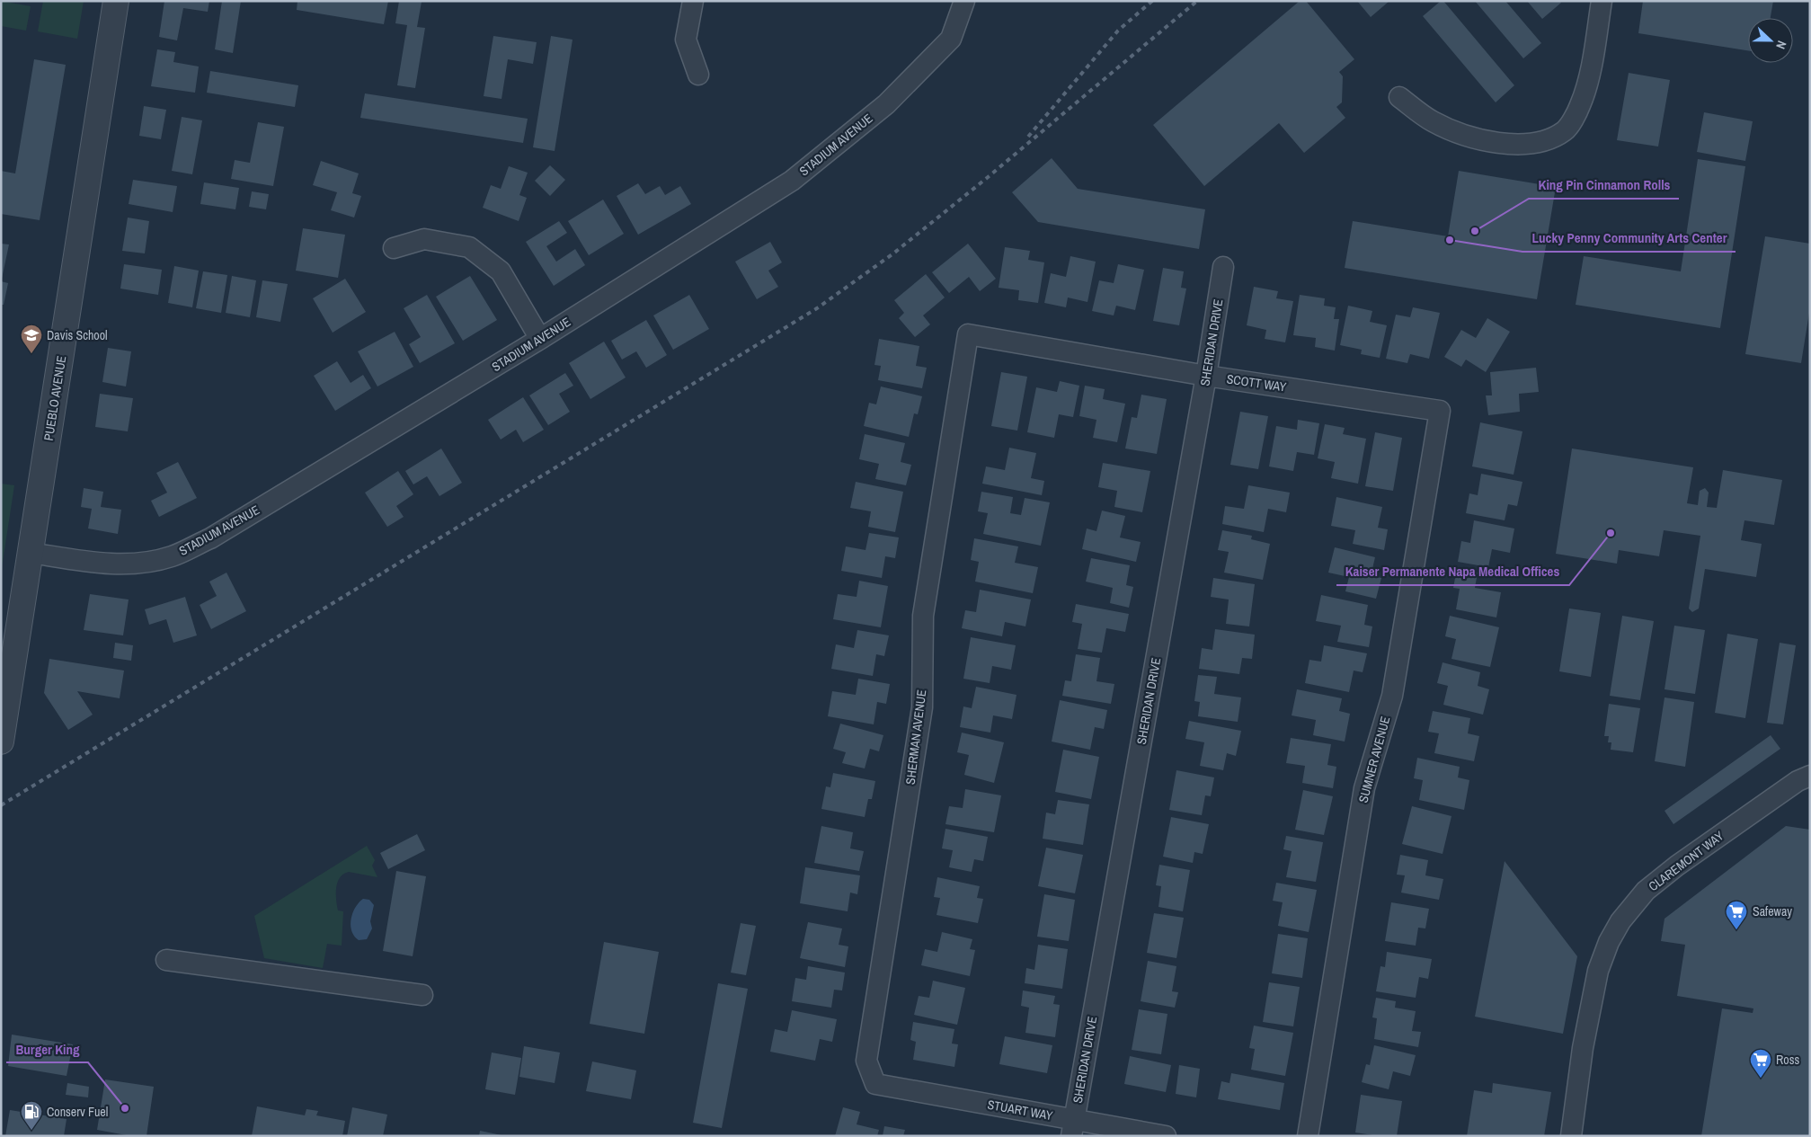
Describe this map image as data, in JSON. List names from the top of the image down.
{
  "streets": {
    "street": [
      "STADIUM AVENUE",
      "SHERIDAN DRIVE",
      "SCOTT WAY",
      "PUEBLO AVENUE",
      "SHERMAN AVENUE",
      "SUMNER AVENUE",
      "CLAREMONT WAY",
      "STUART WAY"
    ]
  },
  "crossings": [
    ["STADIUM AVENUE", "PUEBLO AVENUE"],
    ["SHERIDAN DRIVE", "SCOTT WAY"],
    ["SHERIDAN DRIVE", "STUART WAY"],
    ["SCOTT WAY", "SHERMAN AVENUE"],
    ["SCOTT WAY", "SUMNER AVENUE"],
    ["SHERMAN AVENUE", "STUART WAY"]
  ],
  "places": {
    "other": [
      "King Pin Cinnamon Rolls",
      "Lucky Penny Community Arts Center",
      "Kaiser Permanente Napa Medical Offices",
      "Burger King"
    ],
    "school or university": ["Davis School"],
    "supermarket": ["Safeway", "Ross"],
    "fuel station": ["Conserv Fuel"]
  },
  "north": "right"
}
